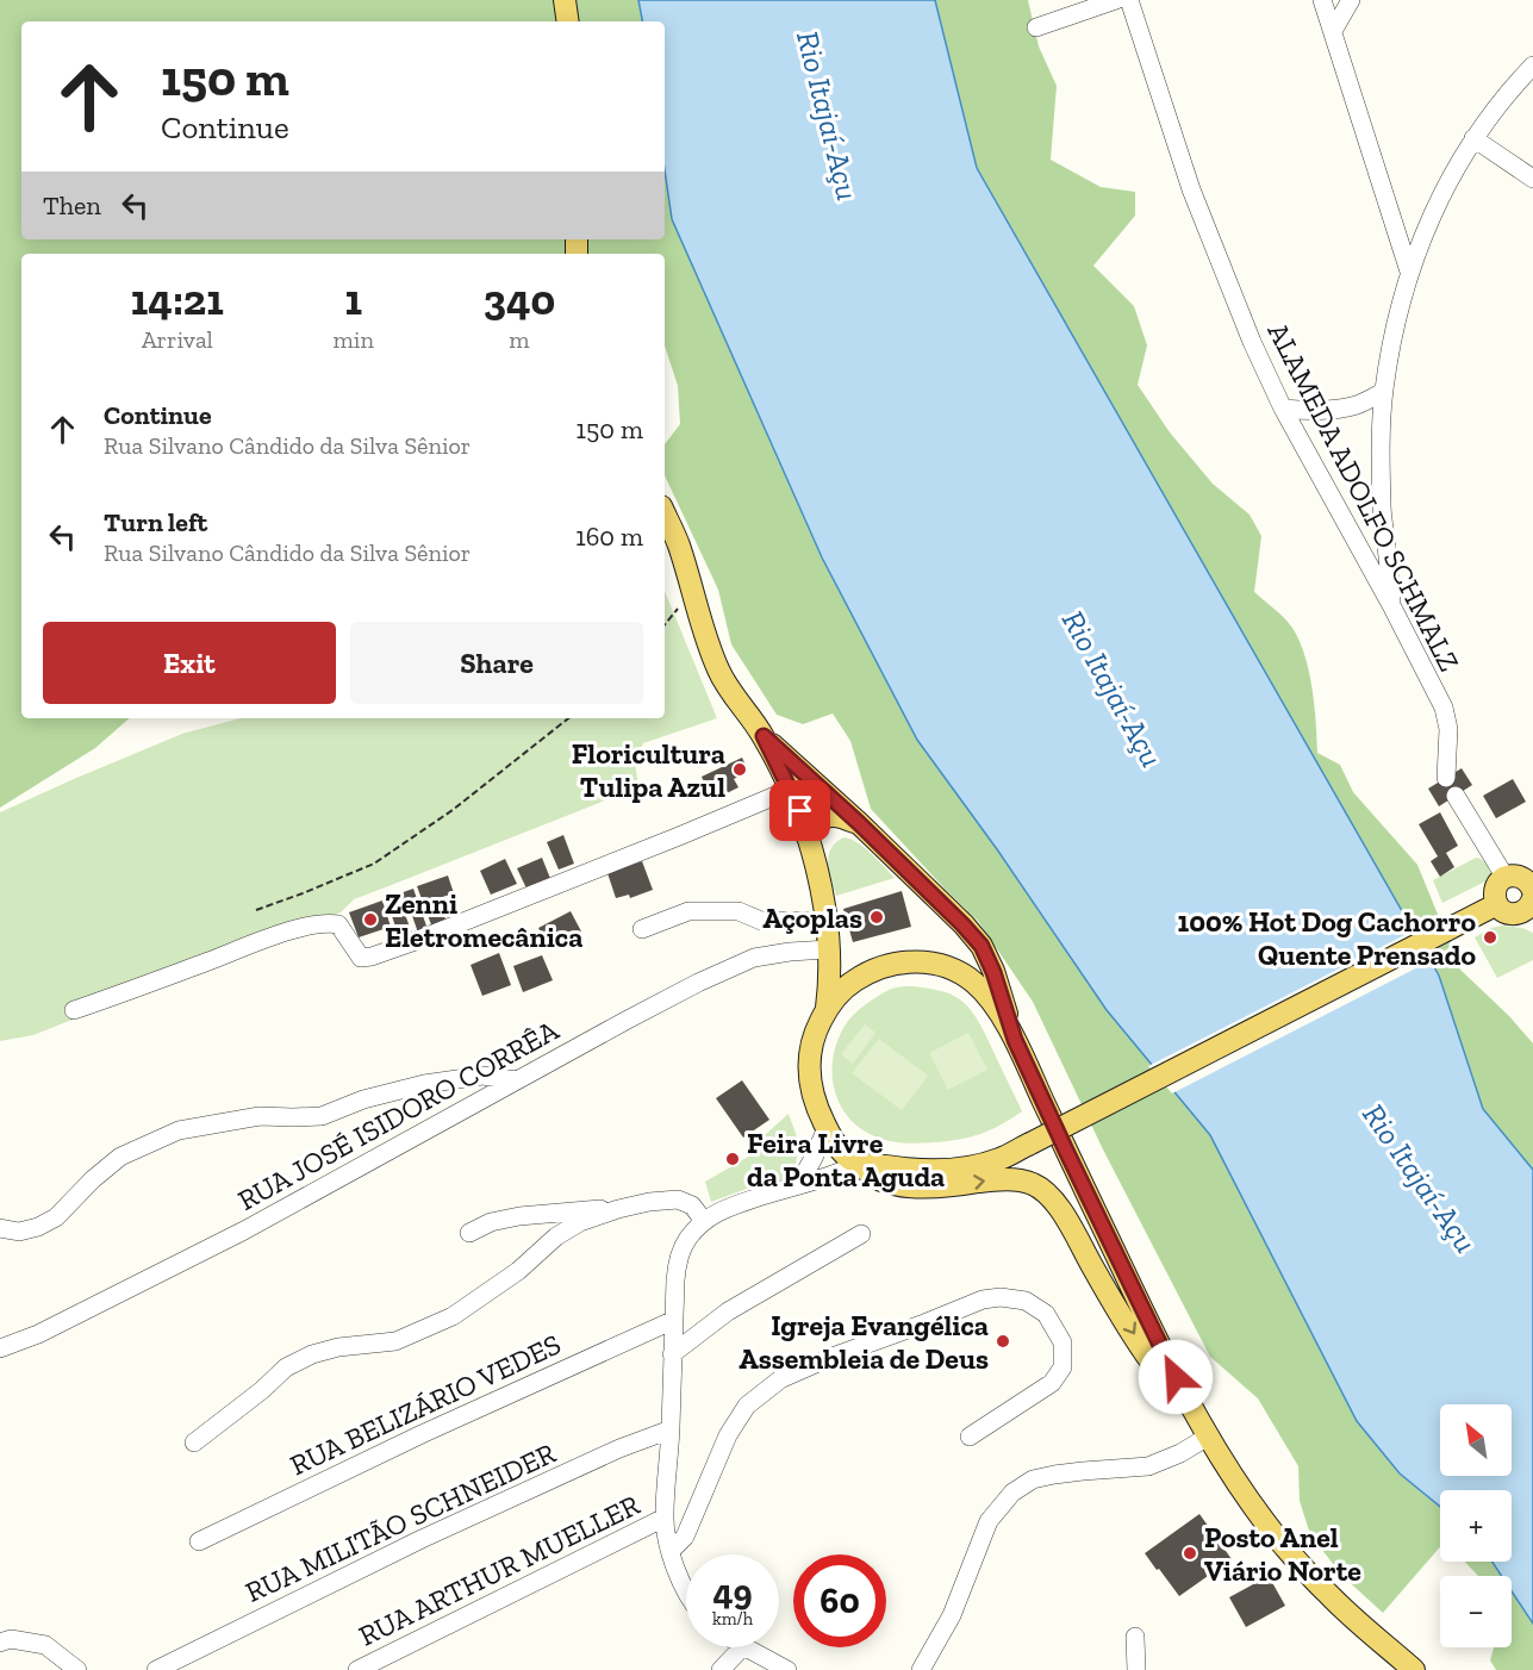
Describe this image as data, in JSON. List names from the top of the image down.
{
  "streets": {
    "street": [
      "ALAMEDA ADOLFO SCHMALZ",
      "RUA JOSÉ ISIDORO CORRÊA",
      "RUA BELIZÁRIO VEDES",
      "RUA MILITÃO SCHNEIDER",
      "RUA ARTHUR MUELLER"
    ]
  },
  "water": ["Rio Itajaí-Açu"],
  "places": [
    "Floricultura Tulipa Azul",
    "Açoplas",
    "Zenni Eletromecânica",
    "100% Hot Dog Cachorro Quente Prensado",
    "Feira Livre da Ponta Aguda",
    "Igreja Evangélica Assembleia de Deus",
    "Posto Anel Viário Norte"
  ],
  "north": "top left",
  "page": {
    "turn": ["150 m", "Continue"],
    "then": "Then",
    "eta": [
      "14:21",
      "Arrival",
      "1",
      "min",
      "340",
      "m"
    ],
    "list": [
      {
        "name": "Continue",
        "note": "Rua Silvano Cândido da Silva Sênior",
        "value": "150 m"
      },
      {
        "name": "Turn left",
        "note": "Rua Silvano Cândido da Silva Sênior",
        "value": "160 m"
      }
    ],
    "buttons": ["Exit", "Share"],
    "map_buttons": ["+", "−"],
    "speed": "49 km/h",
    "limit": "60"
  }
}
